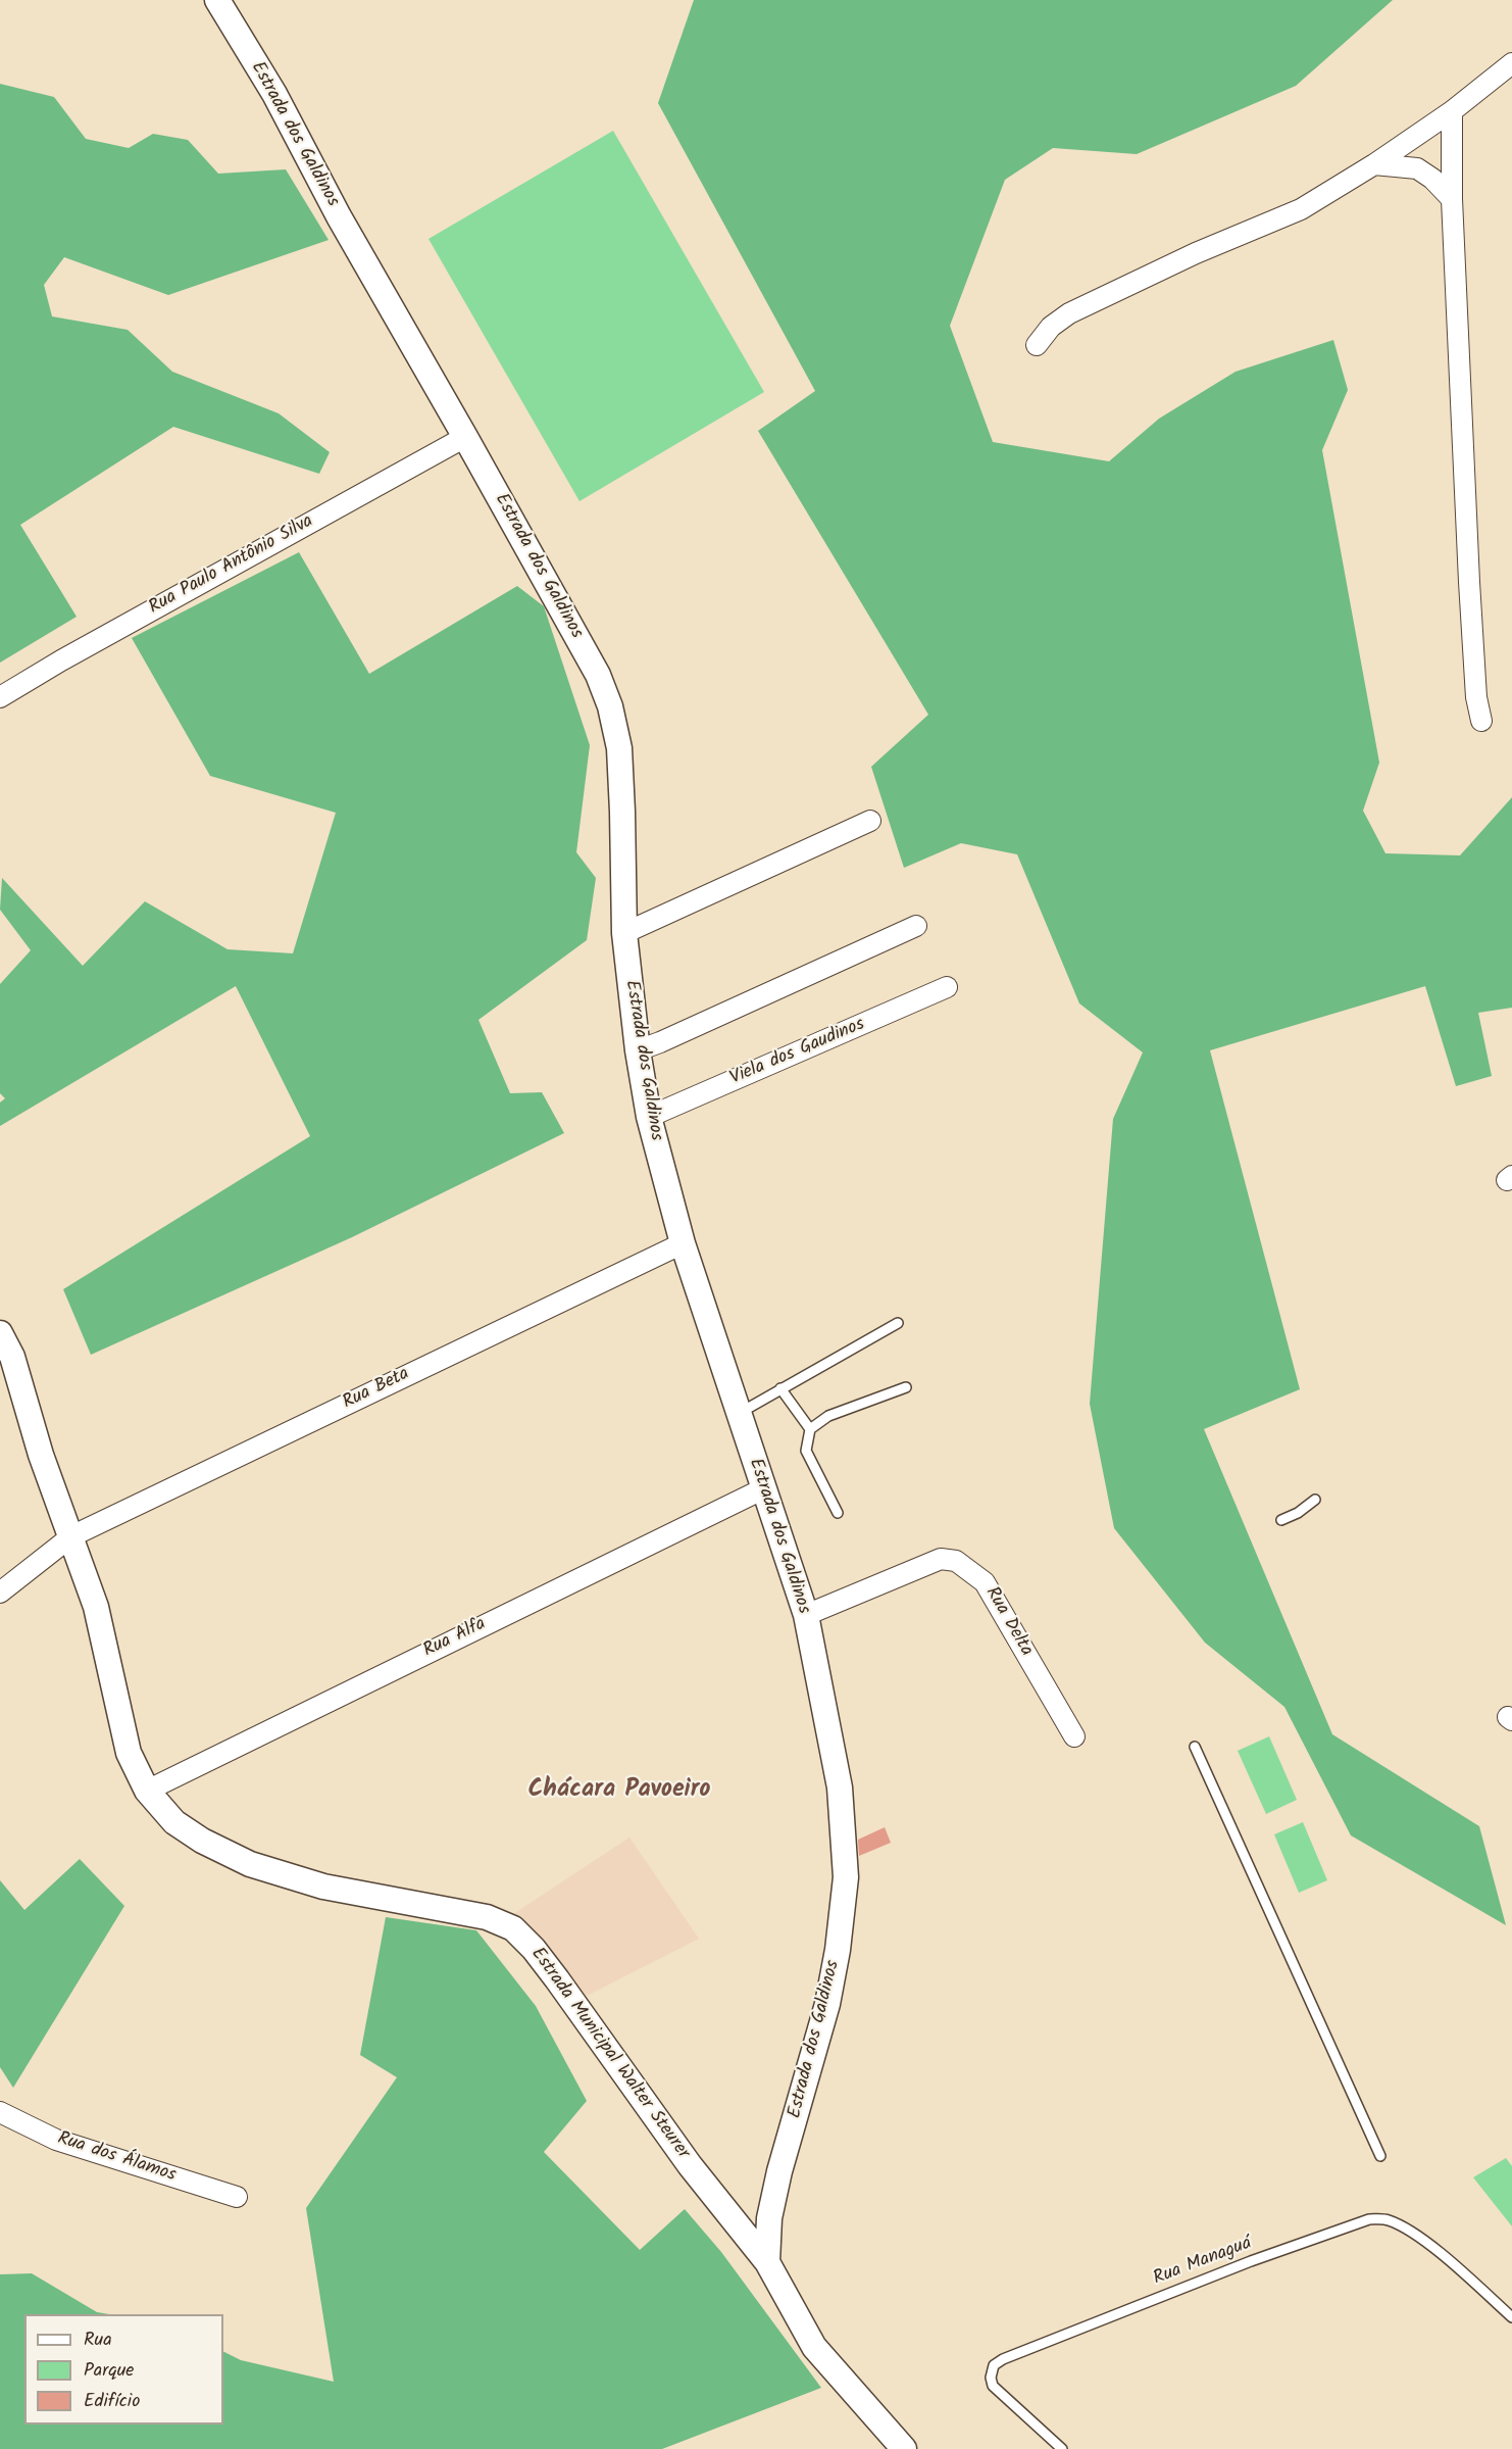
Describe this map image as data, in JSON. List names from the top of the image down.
{
  "streets": {
    "street": [
      "Estrada dos Galdinos",
      "Rua Paulo Antônio Silva",
      "Viela dos Gaudinos",
      "Rua Beta",
      "Rua Delta",
      "Rua Alfa",
      "Estrada Municipal Walter Steurer",
      "Rua dos Álamos"
    ],
    "lane": ["Rua Managuá"]
  },
  "crossings": [
    ["Estrada dos Galdinos", "Rua Paulo Antônio Silva"],
    ["Estrada dos Galdinos", "Viela dos Gaudinos"],
    ["Estrada dos Galdinos", "Rua Beta"],
    ["Estrada dos Galdinos", "Rua Delta"],
    ["Estrada dos Galdinos", "Rua Alfa"],
    ["Estrada dos Galdinos", "Estrada Municipal Walter Steurer"],
    ["Rua Beta", "Estrada Municipal Walter Steurer"],
    ["Rua Alfa", "Estrada Municipal Walter Steurer"]
  ],
  "districts": ["Chácara Pavoeiro"],
  "legend": ["Rua", "Parque", "Edifício"]
}
